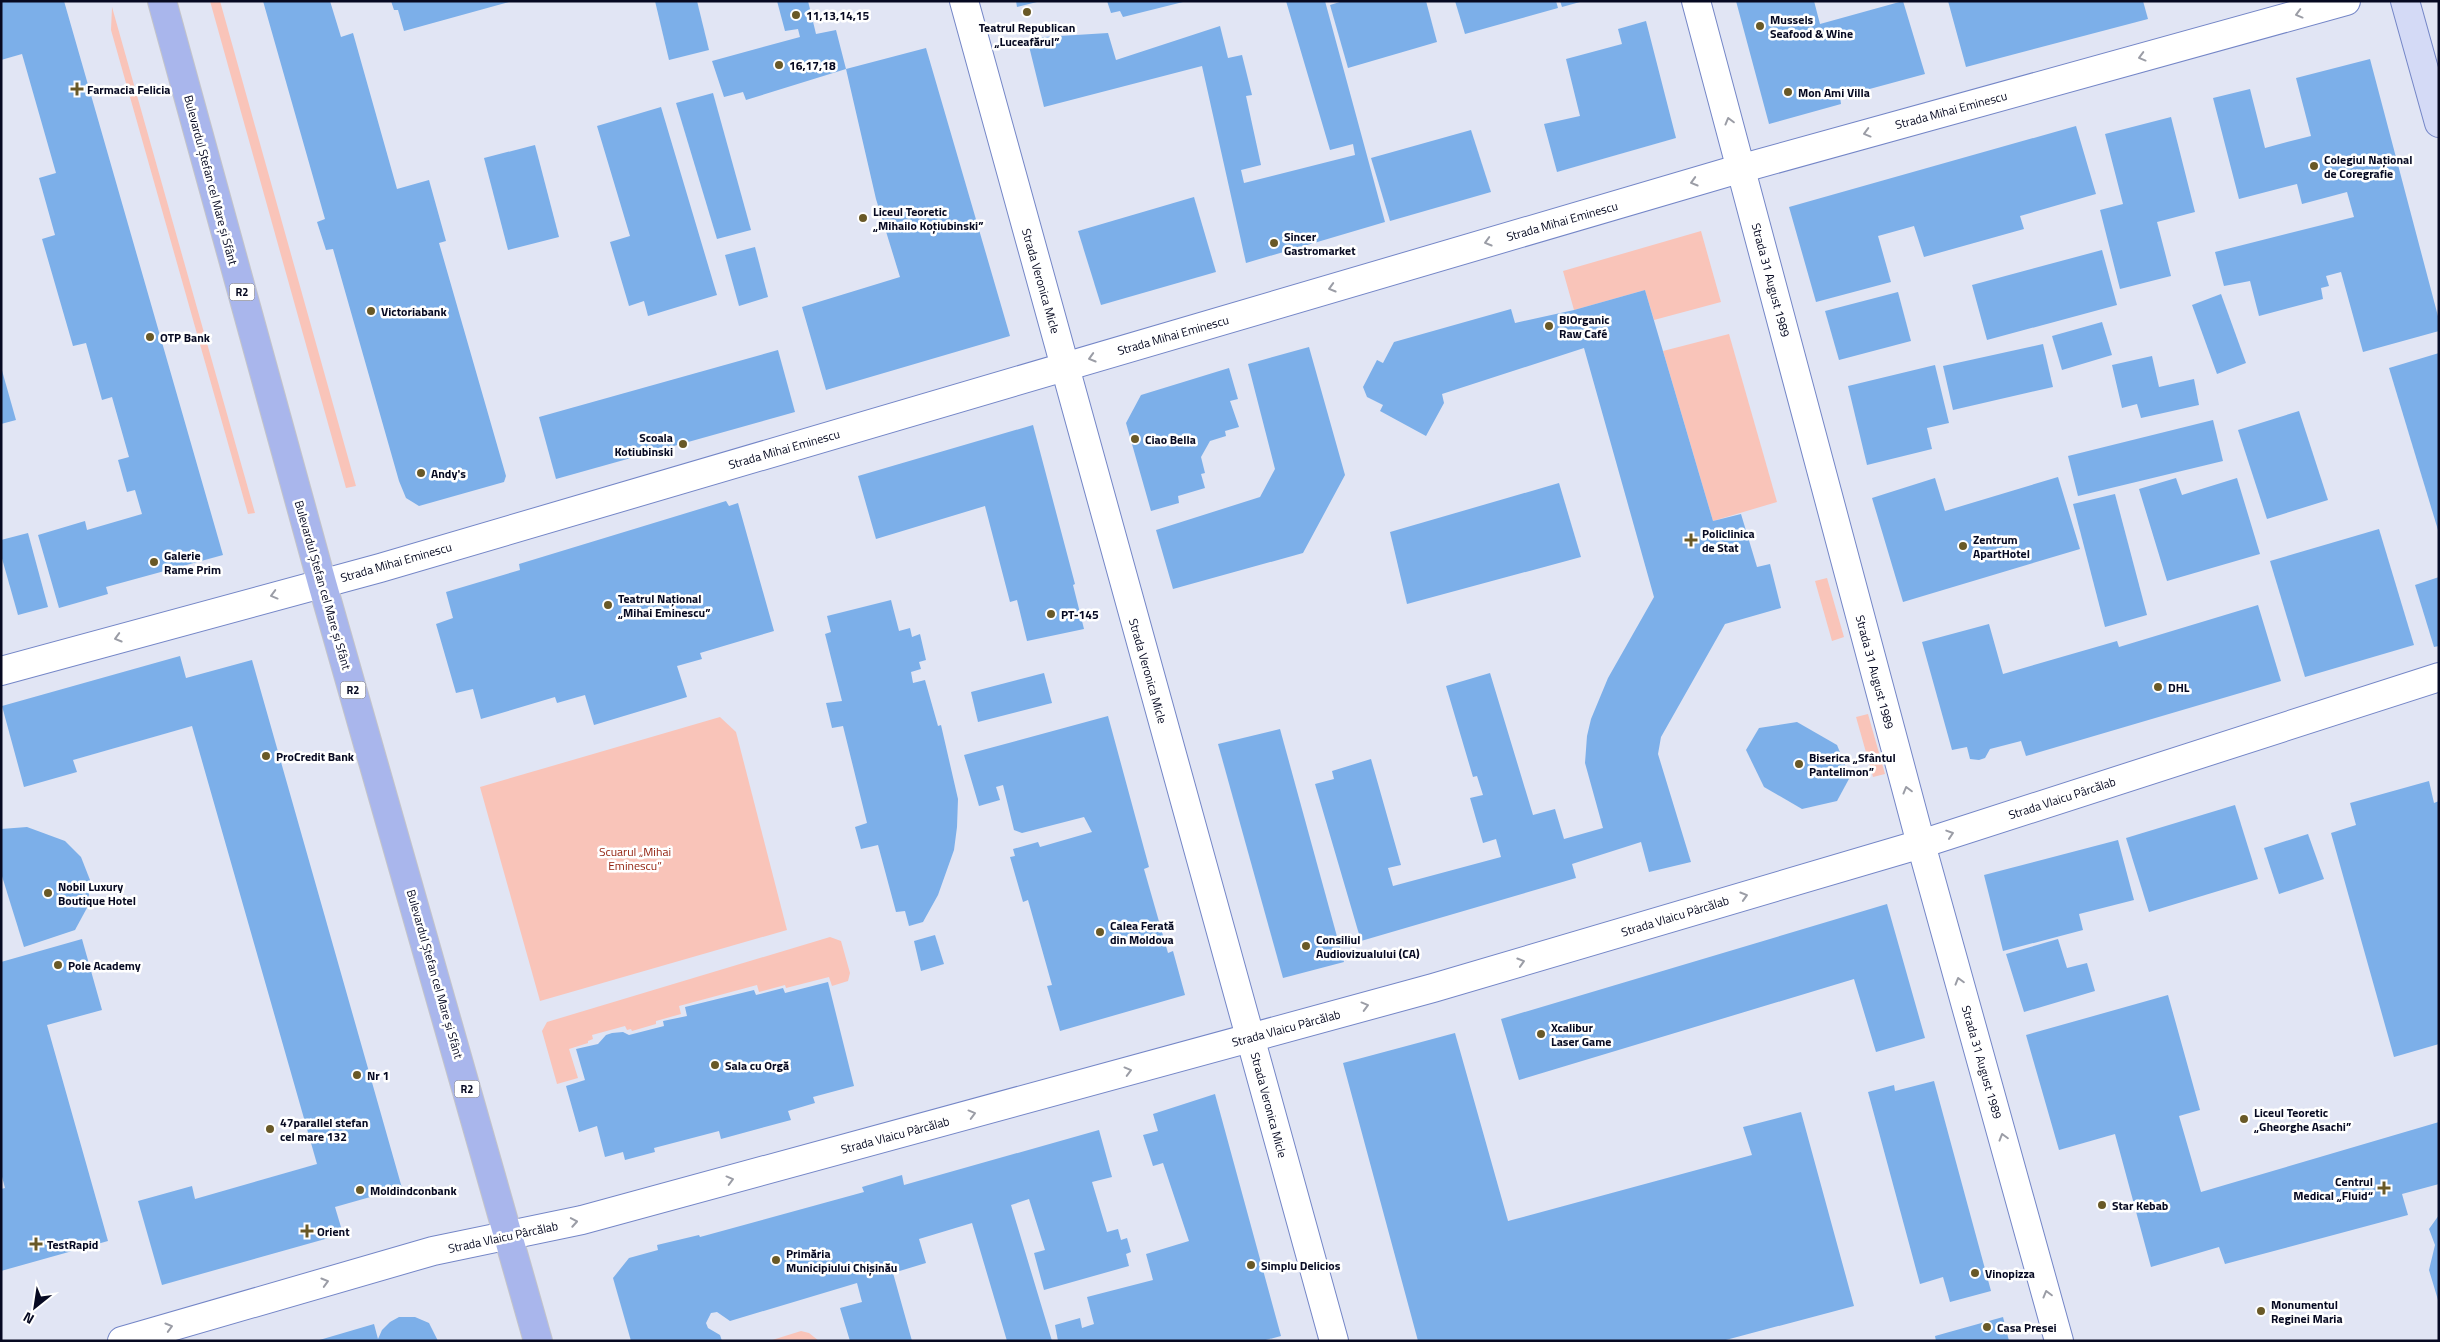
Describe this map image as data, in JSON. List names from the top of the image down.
{
  "streets": {
    "main road": ["Bulevardul Ștefan cel Mare și Sfânt", "R2"],
    "street": [
      "Strada Mihai Eminescu",
      "Strada 31 August 1989",
      "Strada Veronica Micle",
      "Strada Vlaicu Pârcălab"
    ]
  },
  "crossings": [
    ["Strada Mihai Eminescu", "Bulevardul Ștefan cel Mare și Sfânt"],
    ["Strada Mihai Eminescu", "Strada 31 August 1989"],
    ["Strada Mihai Eminescu", "Strada Veronica Micle"],
    ["Bulevardul Ștefan cel Mare și Sfânt", "Strada Vlaicu Pârcălab"],
    ["Strada 31 August 1989", "Strada Vlaicu Pârcălab"],
    ["Strada Veronica Micle", "Strada Vlaicu Pârcălab"]
  ],
  "one_way": ["Strada Mihai Eminescu", "Strada 31 August 1989", "Strada Vlaicu Pârcălab"],
  "parks": ["Scuarul „Mihai Eminescu”"],
  "places": {
    "other": [
      "Teatrul Republican „Luceafărul”",
      "11,13,14,15",
      "Mussels Seafood & Wine",
      "16,17,18",
      "Mon Ami Villa",
      "Colegiul Național de Coregrafie",
      "Liceul Teoretic „Mihailo Koțiubinski”",
      "Sincer Gastromarket",
      "Victoriabank",
      "BIOrganic Raw Café",
      "OTP Bank",
      "Ciao Bella",
      "Scoala Kotiubinski",
      "Andy's",
      "Zentrum ApartHotel",
      "Galerie Rame Prim",
      "Teatrul Național „Mihai Eminescu”",
      "PT-145",
      "DHL",
      "ProCredit Bank",
      "Biserica „Sfântul Pantelimon”",
      "Nobil Luxury Boutique Hotel",
      "Calea Ferată din Moldova",
      "Consiliul Audiovizualului (CA)",
      "Pole Academy",
      "Xcalibur Laser Game",
      "Sala cu Orgă",
      "Nr 1",
      "Liceul Teoretic „Gheorghe Asachi”",
      "47parallel stefan cel mare 132",
      "Moldindconbank",
      "Star Kebab",
      "Primăria Municipiului Chișinău",
      "Simplu Delicios",
      "Vinopizza",
      "Monumentul Reginei Maria",
      "Casa Presei"
    ],
    "health": [
      "Farmacia Felicia",
      "Policlinica de Stat",
      "Centrul Medical „Fluid“",
      "Orient",
      "TestRapid"
    ]
  },
  "north": "bottom left"
}
